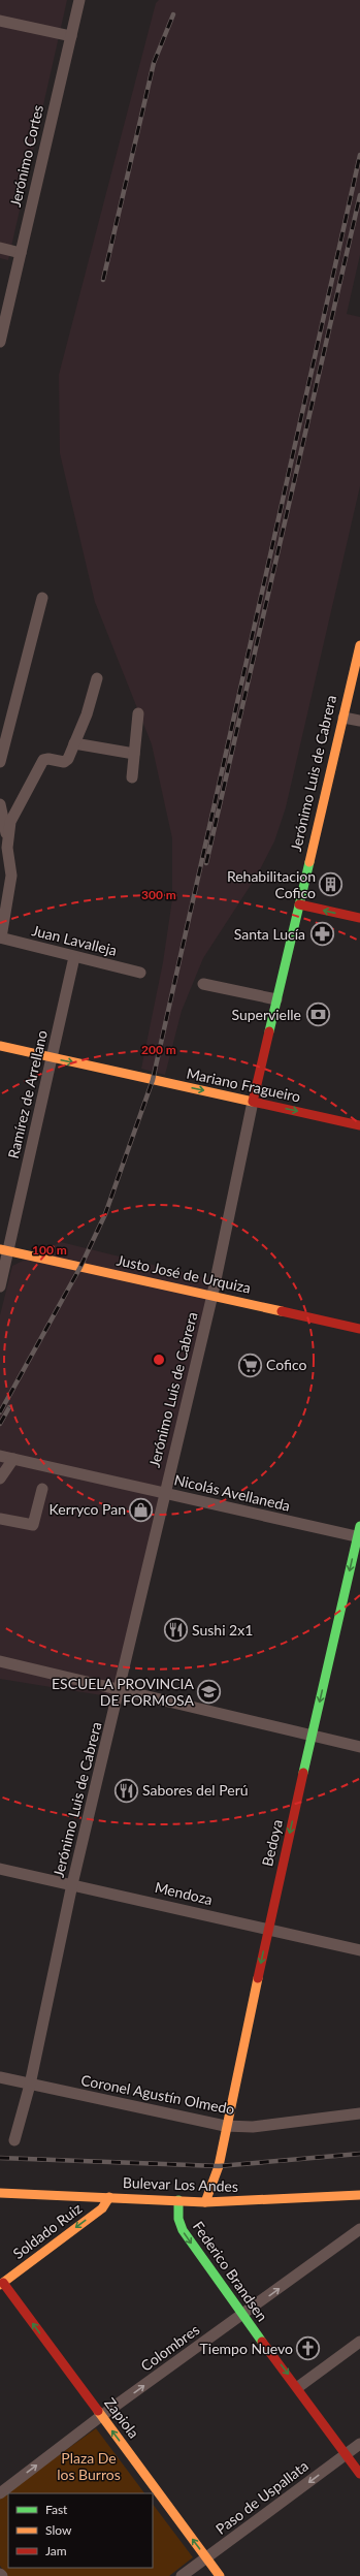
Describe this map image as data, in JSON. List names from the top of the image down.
{
  "streets": {
    "main road": [
      "Jerónimo Luis de Cabrera",
      "Mariano Fragueiro",
      "Justo José de Urquiza",
      "Bedoya",
      "Bulevar Los Andes",
      "Soldado Ruiz",
      "Federico Brandsen",
      "Zapiola"
    ],
    "street": [
      "Jerónimo Cortes",
      "Juan Lavalleja",
      "Ramírez de Arrellano",
      "Nicolás Avellaneda",
      "Mendoza",
      "Coronel Agustín Olmedo",
      "Colombres",
      "Paso de Uspallata"
    ]
  },
  "crossings": [
    ["Jerónimo Luis de Cabrera", "Mariano Fragueiro"],
    ["Jerónimo Luis de Cabrera", "Justo José de Urquiza"],
    ["Jerónimo Luis de Cabrera", "Nicolás Avellaneda"],
    ["Jerónimo Luis de Cabrera", "Mendoza"],
    ["Jerónimo Luis de Cabrera", "Coronel Agustín Olmedo"],
    ["Juan Lavalleja", "Ramírez de Arrellano"],
    ["Mariano Fragueiro", "Ramírez de Arrellano"],
    ["Ramírez de Arrellano", "Justo José de Urquiza"],
    ["Nicolás Avellaneda", "Bedoya"],
    ["Bedoya", "Mendoza"],
    ["Bedoya", "Coronel Agustín Olmedo"],
    ["Bedoya", "Bulevar Los Andes"],
    ["Bulevar Los Andes", "Soldado Ruiz"],
    ["Bulevar Los Andes", "Federico Brandsen"],
    ["Soldado Ruiz", "Zapiola"],
    ["Federico Brandsen", "Colombres"],
    ["Federico Brandsen", "Paso de Uspallata"],
    ["Colombres", "Zapiola"],
    ["Zapiola", "Paso de Uspallata"]
  ],
  "one_way": [
    "Mariano Fragueiro",
    "Bedoya",
    "Soldado Ruiz",
    "Federico Brandsen",
    "Colombres",
    "Zapiola",
    "Paso de Uspallata"
  ],
  "parks": ["Plaza De los Burros"],
  "places": {
    "building": ["Rehabilitacion Cofico"],
    "pharmacy": ["Santa Lucía"],
    "bank": ["Supervielle"],
    "supermarket": ["Cofico"],
    "shop": ["Kerryco Pan"],
    "restaurant": ["Sushi 2x1", "Sabores del Perú"],
    "school or university": ["ESCUELA PROVINCIA DE FORMOSA"],
    "church": ["Tiempo Nuevo"]
  },
  "legend": ["Fast", "Slow", "Jam"],
  "rings": ["300 m", "200 m", "100 m"]
}
